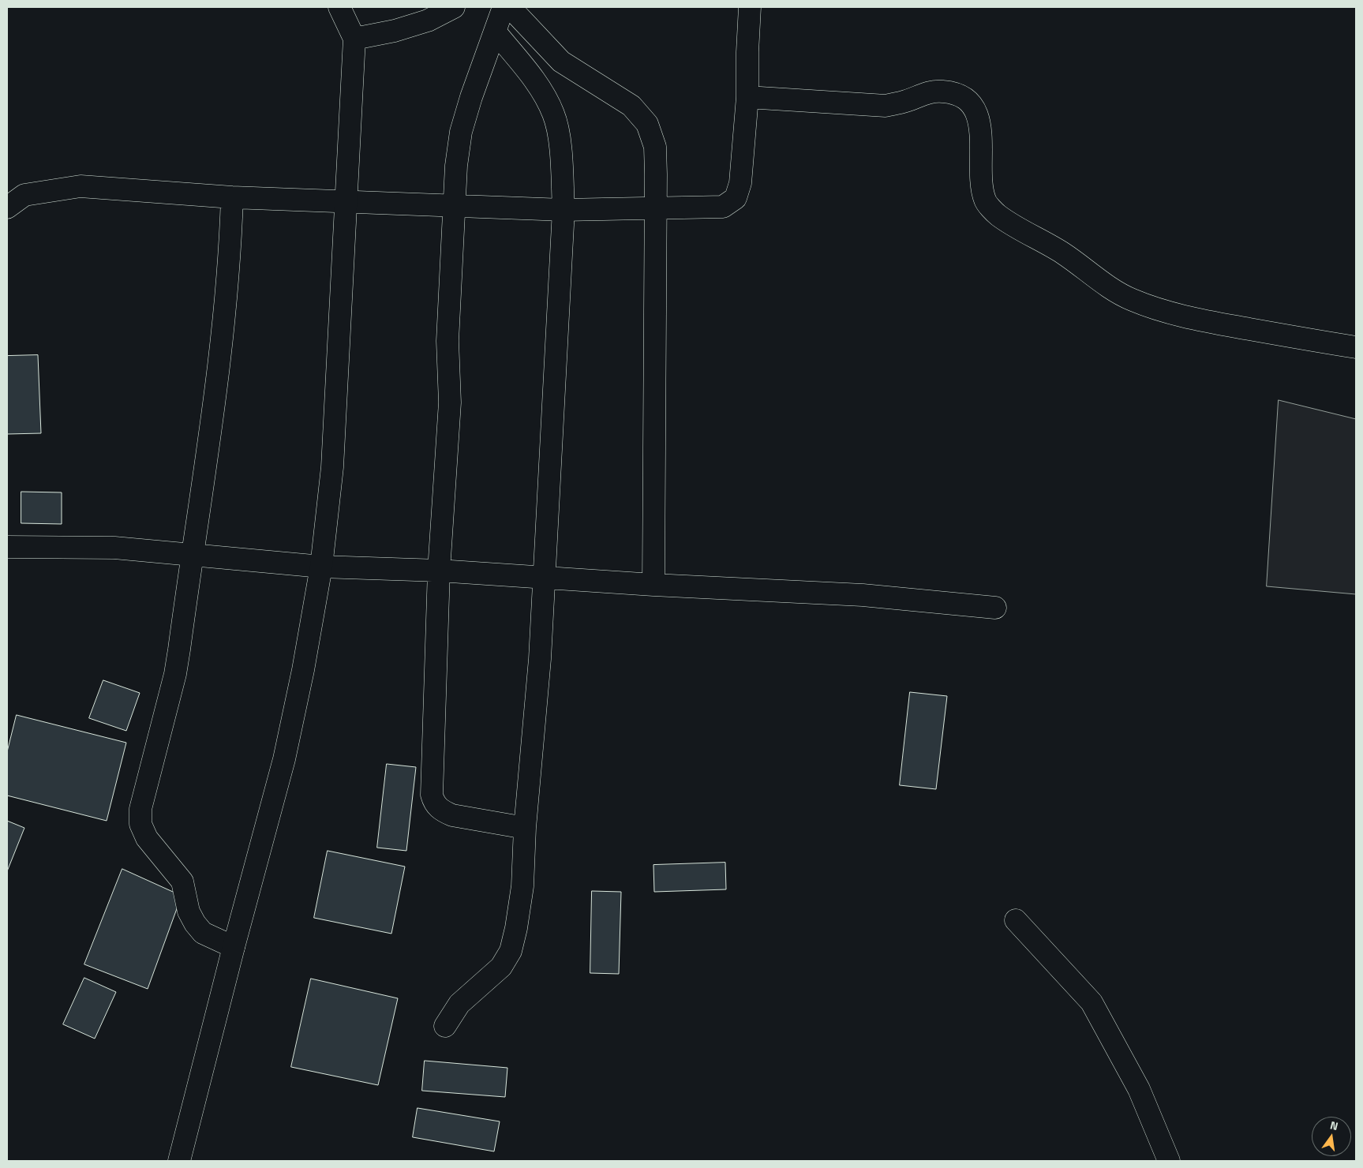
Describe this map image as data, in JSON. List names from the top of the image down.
{
  "north": "top"
}
